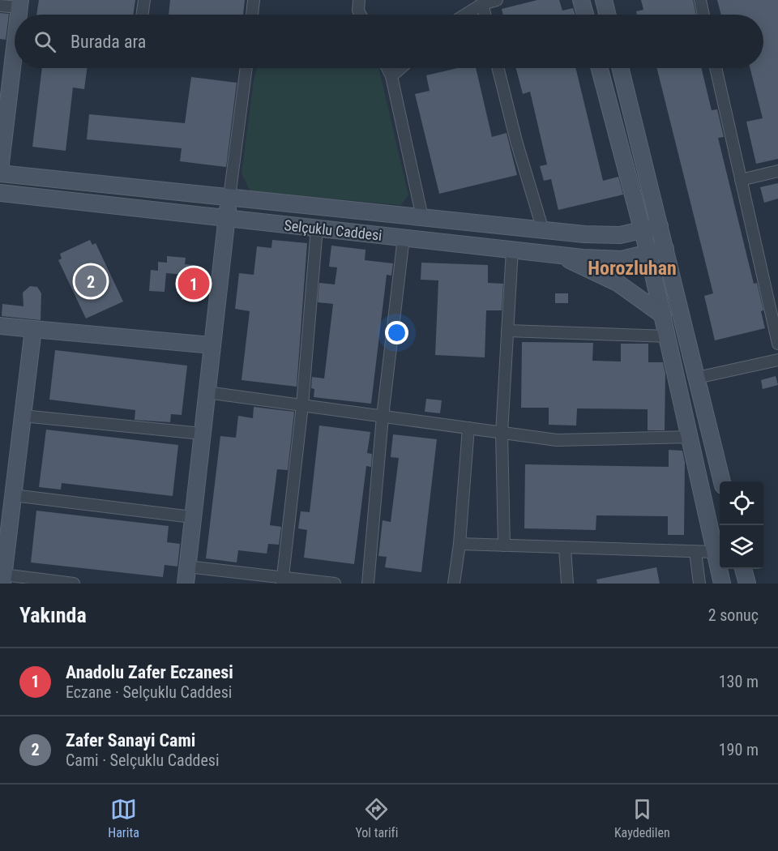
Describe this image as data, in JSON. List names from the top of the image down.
{
  "streets": {
    "street": ["Selçuklu Caddesi"]
  },
  "districts": ["Horozluhan"],
  "page": {
    "search": "Burada ara",
    "pins": ["2", "1"],
    "heading": ["Yakında", "2 sonuç"],
    "list": [
      {
        "mark": "1",
        "name": "Anadolu Zafer Eczanesi",
        "note": "Eczane · Selçuklu Caddesi",
        "value": "130 m"
      },
      {
        "mark": "2",
        "name": "Zafer Sanayi Cami",
        "note": "Cami · Selçuklu Caddesi",
        "value": "190 m"
      }
    ],
    "nav": ["Harita", "Yol tarifi", "Kaydedilen"]
  }
}
